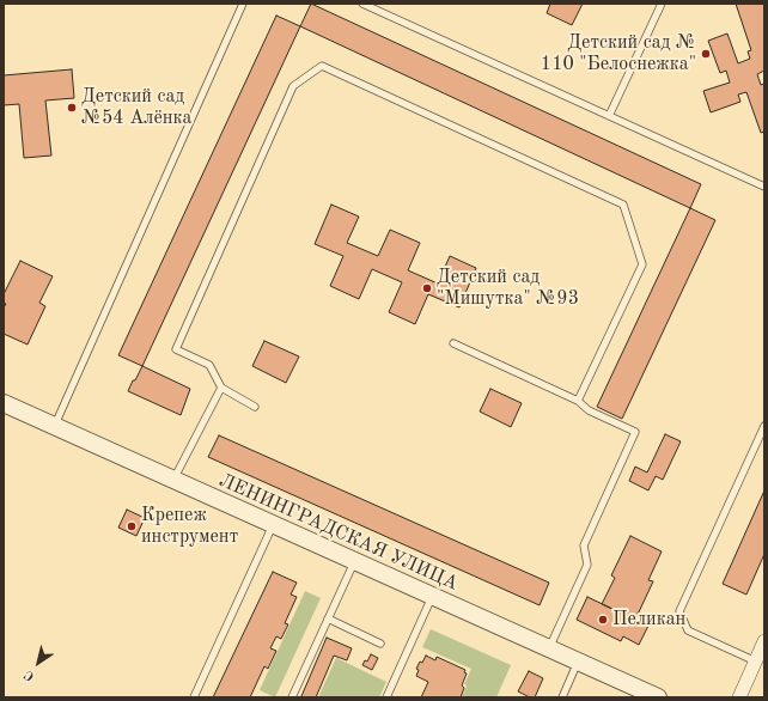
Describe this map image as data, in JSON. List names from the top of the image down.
{
  "streets": {
    "street": ["ЛЕНИНГРАДСКАЯ УЛИЦА"]
  },
  "places": [
    "Детский сад № 110 \"Белоснежка\"",
    "Детский сад №54 Алёнка",
    "Детский сад \"Мишутка\" №93",
    "Крепеж инструмент",
    "Пеликан"
  ],
  "north": "bottom left"
}
